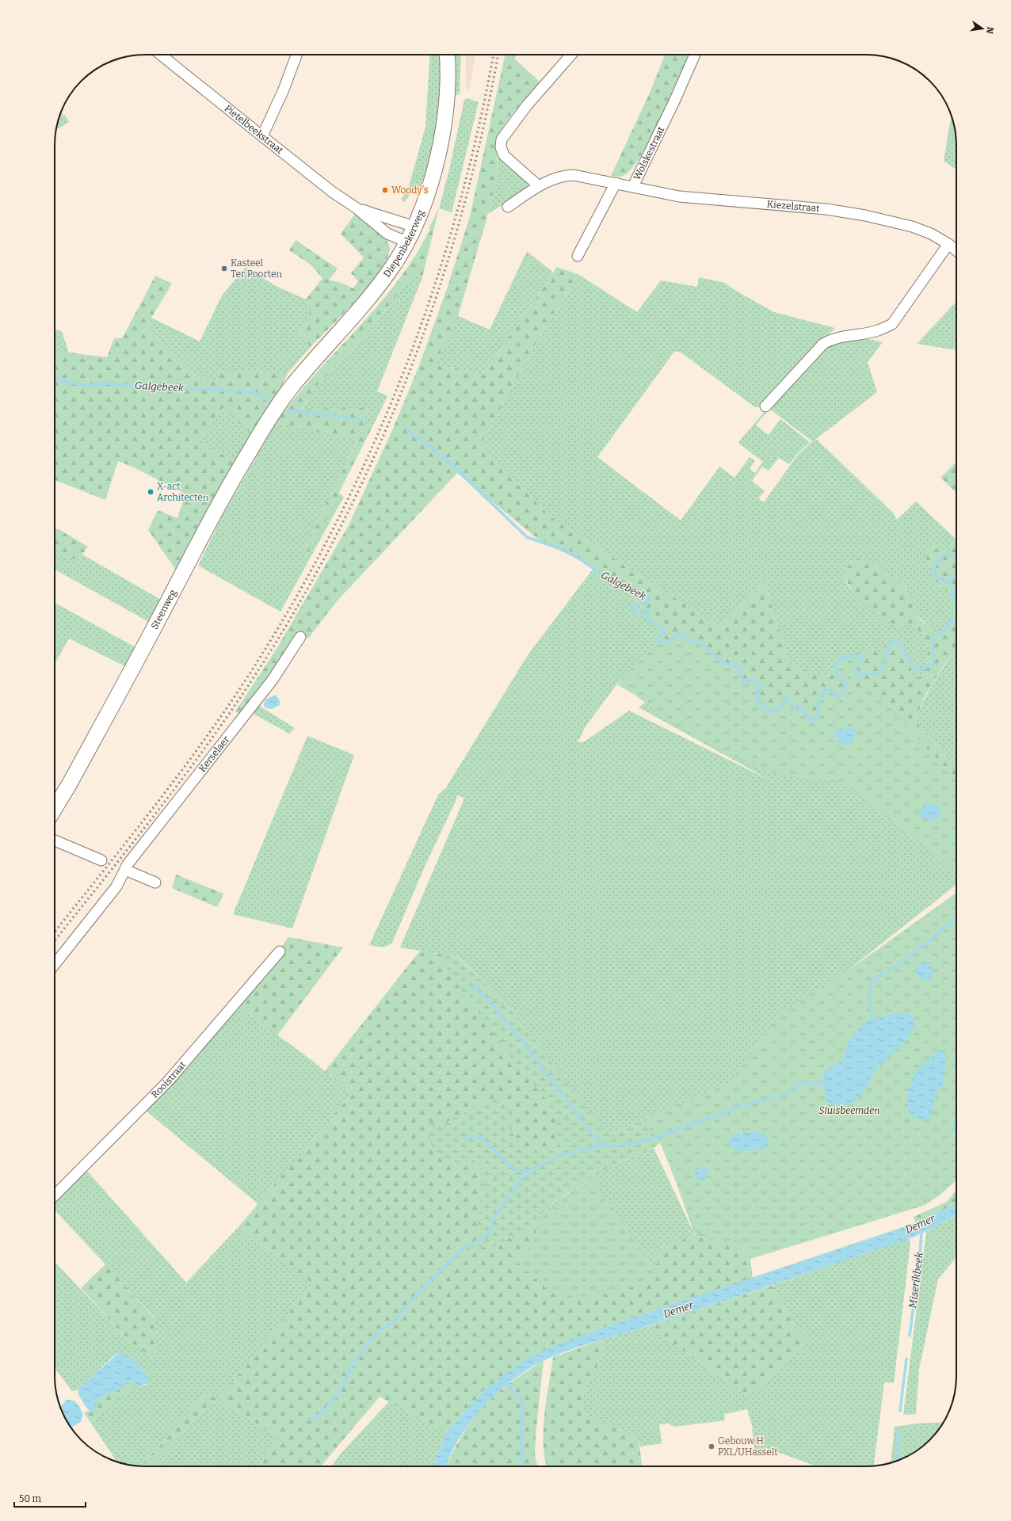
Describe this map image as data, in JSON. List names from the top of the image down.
{
  "streets": {
    "main road": ["Diepenbekerweg", "Steenweg"],
    "street": [
      "Pietelbeekstraat",
      "Wolskestraat",
      "Kiezelstraat",
      "Kerselaer",
      "Rooistraat"
    ]
  },
  "crossings": [
    ["Pietelbeekstraat", "Diepenbekerweg"],
    ["Wolskestraat", "Kiezelstraat"],
    ["Diepenbekerweg", "Steenweg"]
  ],
  "water": ["Galgebeek", "Demer", "Miserikbeek"],
  "parks": ["Sluisbeemden"],
  "places": [
    "Woody's",
    "Kasteel Ter Poorten",
    "X-act Architecten",
    "Gebouw H PXL/UHasselt"
  ],
  "scale_bar": "50 m",
  "north": "right"
}
